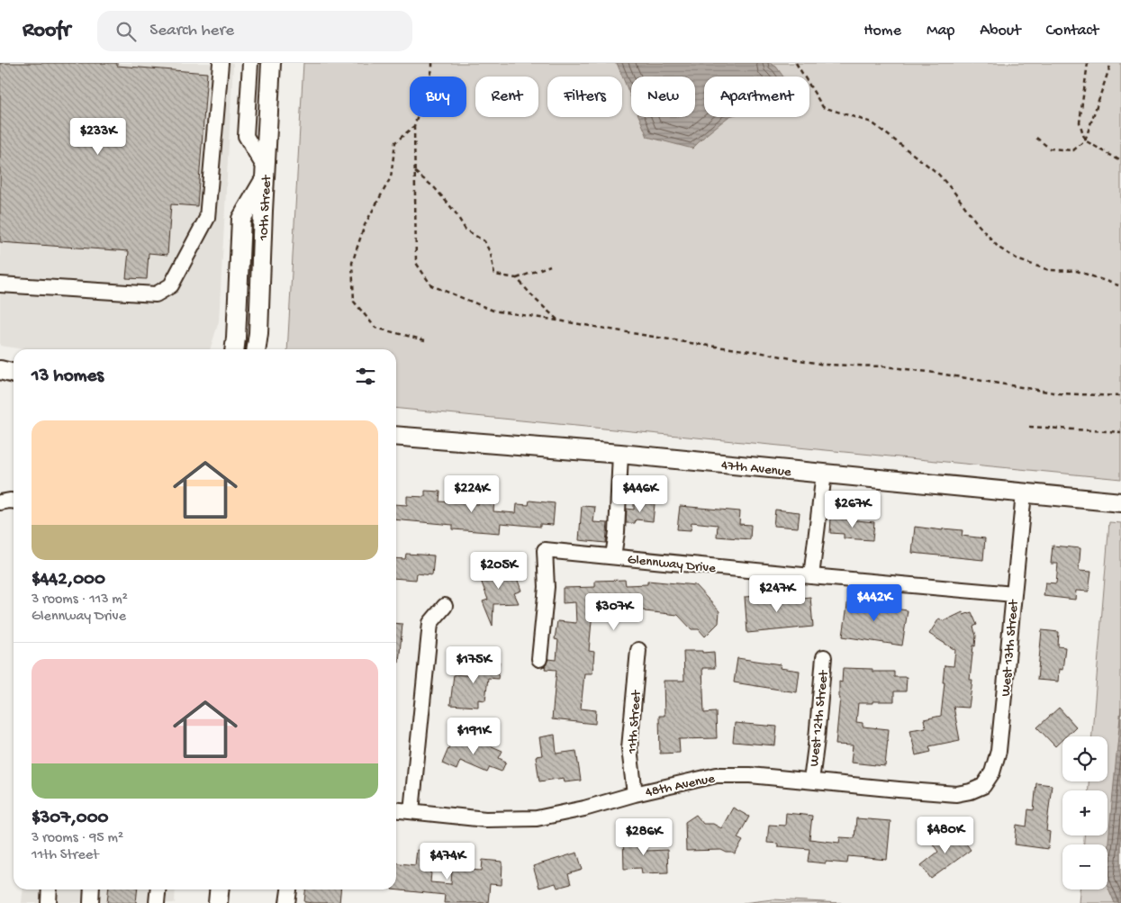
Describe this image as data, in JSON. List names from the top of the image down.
{
  "streets": {
    "main road": ["10th Street", "47th Avenue"],
    "street": [
      "Glennway Drive",
      "West 13th Street",
      "West 12th Street",
      "11th Street",
      "48th Avenue"
    ]
  },
  "crossings": [
    ["47th Avenue", "West 13th Street"],
    ["Glennway Drive", "West 13th Street"],
    ["West 13th Street", "48th Avenue"],
    ["West 12th Street", "48th Avenue"],
    ["11th Street", "48th Avenue"]
  ],
  "page": {
    "header": "Roofr",
    "search": "Search here",
    "nav": [
      "Home",
      "Map",
      "About",
      "Contact"
    ],
    "chip": [
      "Buy",
      "Rent",
      "Filters",
      "New",
      "Apartment"
    ],
    "price": [
      "$233K",
      "$224K",
      "$446K",
      "$267K",
      "$205K",
      "$247K",
      "$442K",
      "$307K",
      "$175K",
      "$191K",
      "$480K",
      "$286K",
      "$474K"
    ],
    "heading": "13 homes",
    "list": [
      {
        "name": "$442,000",
        "note": "3 rooms · 113 m² · Glennway Drive"
      },
      {
        "name": "$307,000",
        "note": "3 rooms · 95 m² · 11th Street"
      }
    ],
    "map_buttons": ["+", "−"]
  }
}
